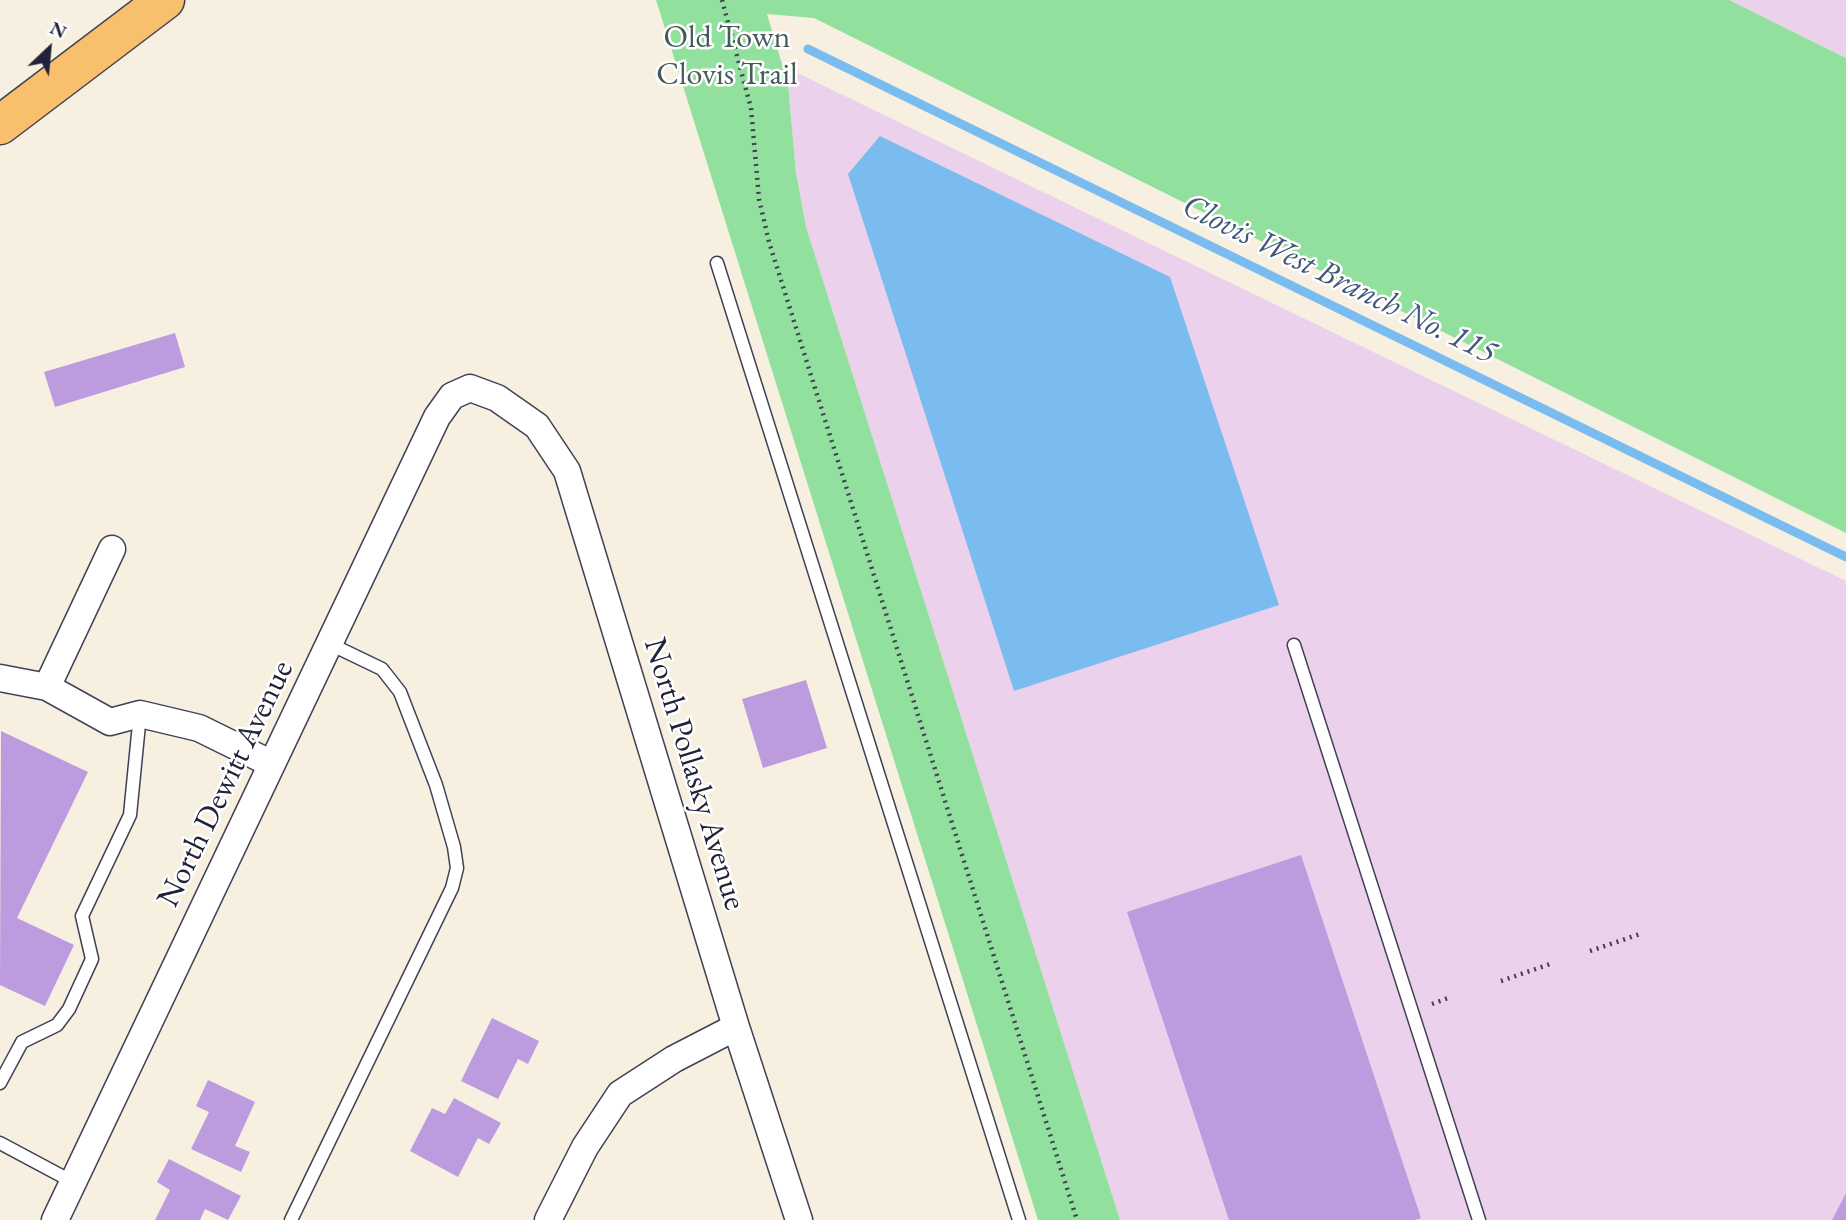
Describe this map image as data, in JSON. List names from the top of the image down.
{
  "streets": {
    "street": ["North Pollasky Avenue", "North Dewitt Avenue"]
  },
  "crossings": [
    ["North Pollasky Avenue", "North Dewitt Avenue"]
  ],
  "water": ["Clovis West Branch No. 115"],
  "parks": ["Old Town Clovis Trail"],
  "north": "top right"
}
